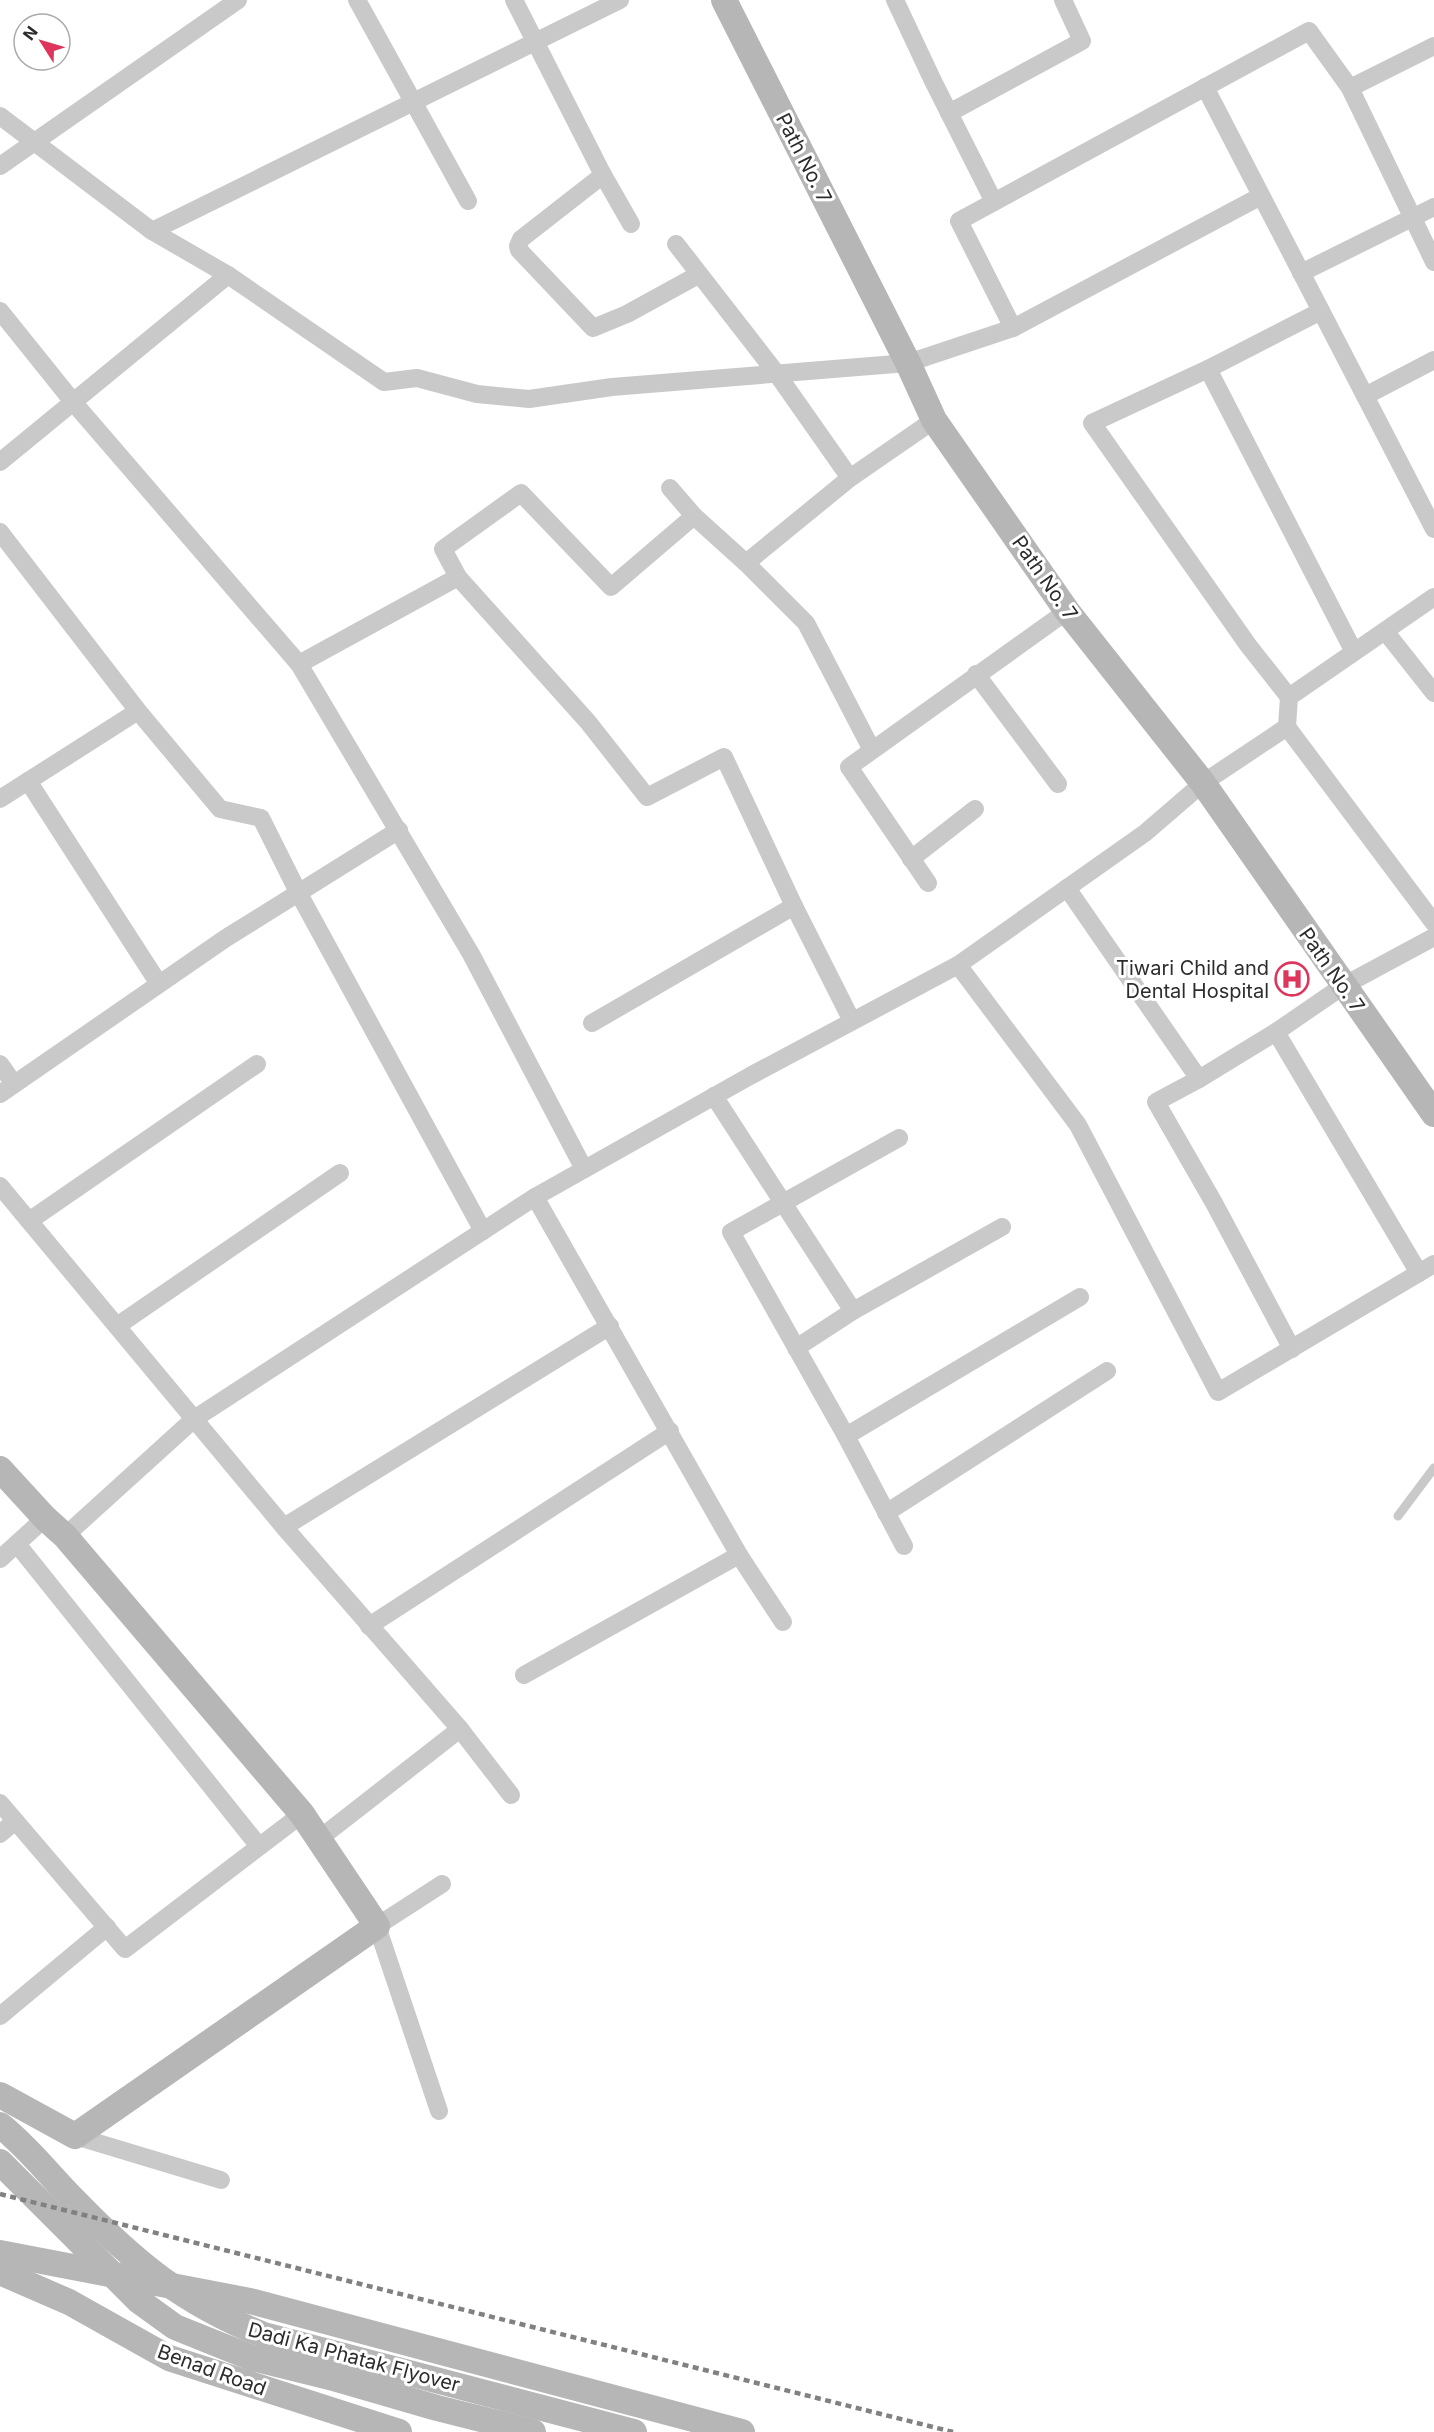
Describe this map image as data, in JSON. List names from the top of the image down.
{
  "streets": {
    "main road": ["Path No. 7", "Dadi Ka Phatak Flyover", "Benad Road"]
  },
  "places": {
    "hospital": ["Tiwari Child and Dental Hospital"]
  },
  "north": "top left"
}
